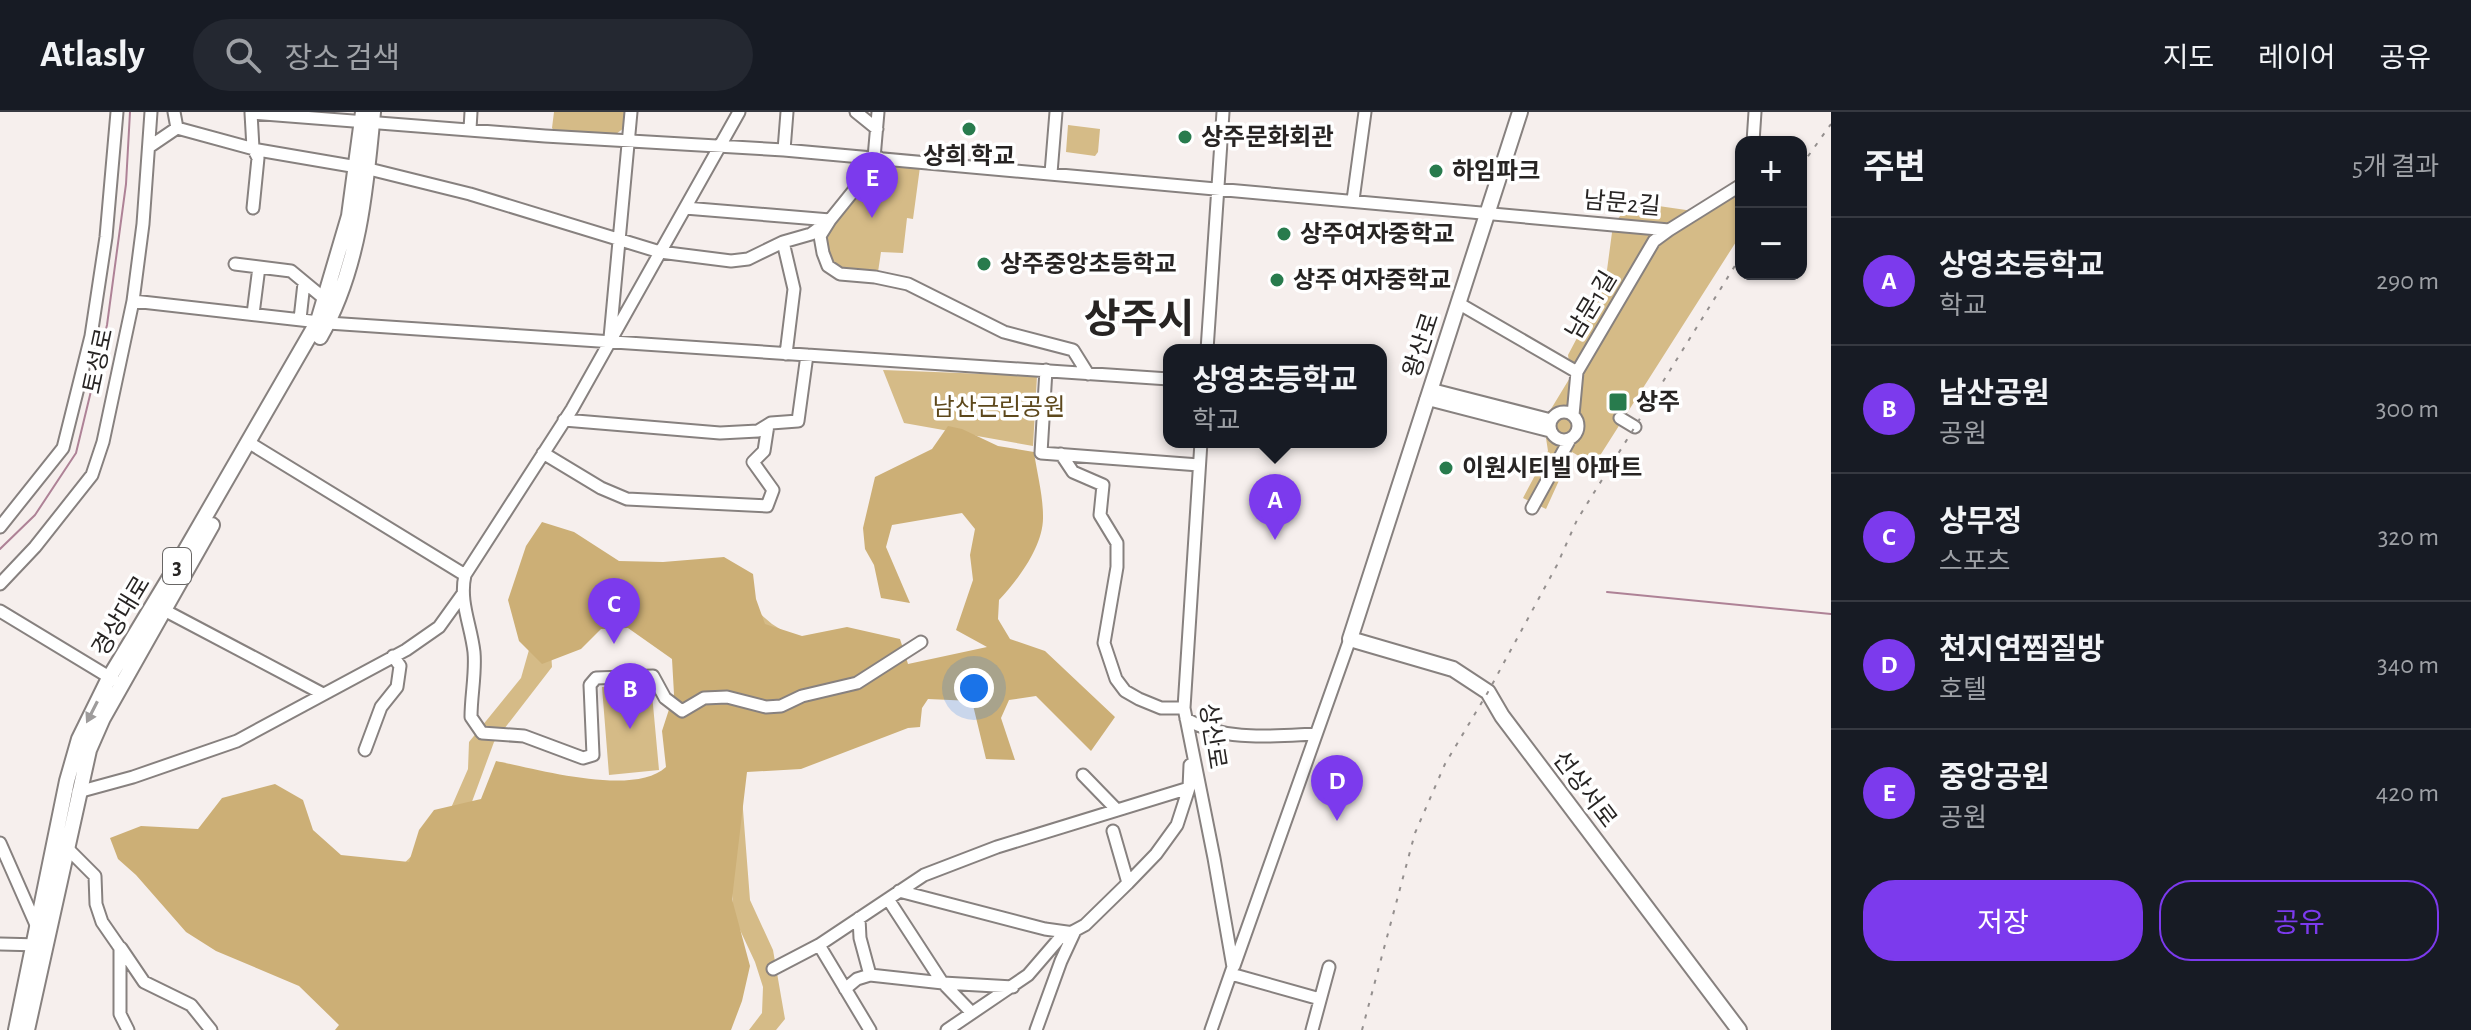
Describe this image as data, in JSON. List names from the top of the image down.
{
  "streets": {
    "main road": [
      "왕산로",
      "3",
      "경상대로",
      "선상서로"
    ],
    "street": [
      "남문2길",
      "남문1길",
      "토성로",
      "상산로"
    ]
  },
  "crossings": [
    ["남문2길", "남문1길"],
    ["남문2길", "왕산로"],
    ["남문2길", "경상대로"],
    ["남문1길", "왕산로"],
    ["왕산로", "선상서로"]
  ],
  "districts": ["상주시"],
  "parks": ["남산근린공원"],
  "places": {
    "other": [
      "상희 학교",
      "상주문화회관",
      "하임파크",
      "상주여자중학교",
      "상주중앙초등학교",
      "상주 여자중학교",
      "이원시티빌 아파트"
    ],
    "transit": ["상주"]
  },
  "page": {
    "header": "Atlasly",
    "search": "장소 검색",
    "nav": ["지도", "레이어", "공유"],
    "heading": ["주변", "5개 결과"],
    "map_buttons": ["+", "−"],
    "pins": [
      "E",
      "A",
      "C",
      "B",
      "D"
    ],
    "list": [
      {
        "mark": "A",
        "name": "상영초등학교",
        "note": "학교",
        "value": "290 m"
      },
      {
        "mark": "B",
        "name": "남산공원",
        "note": "공원",
        "value": "300 m"
      },
      {
        "mark": "C",
        "name": "상무정",
        "note": "스포츠",
        "value": "320 m"
      },
      {
        "mark": "D",
        "name": "천지연찜질방",
        "note": "호텔",
        "value": "340 m"
      },
      {
        "mark": "E",
        "name": "중앙공원",
        "note": "공원",
        "value": "420 m"
      }
    ],
    "popup": ["상영초등학교", "학교"],
    "buttons": ["저장", "공유"]
  }
}
